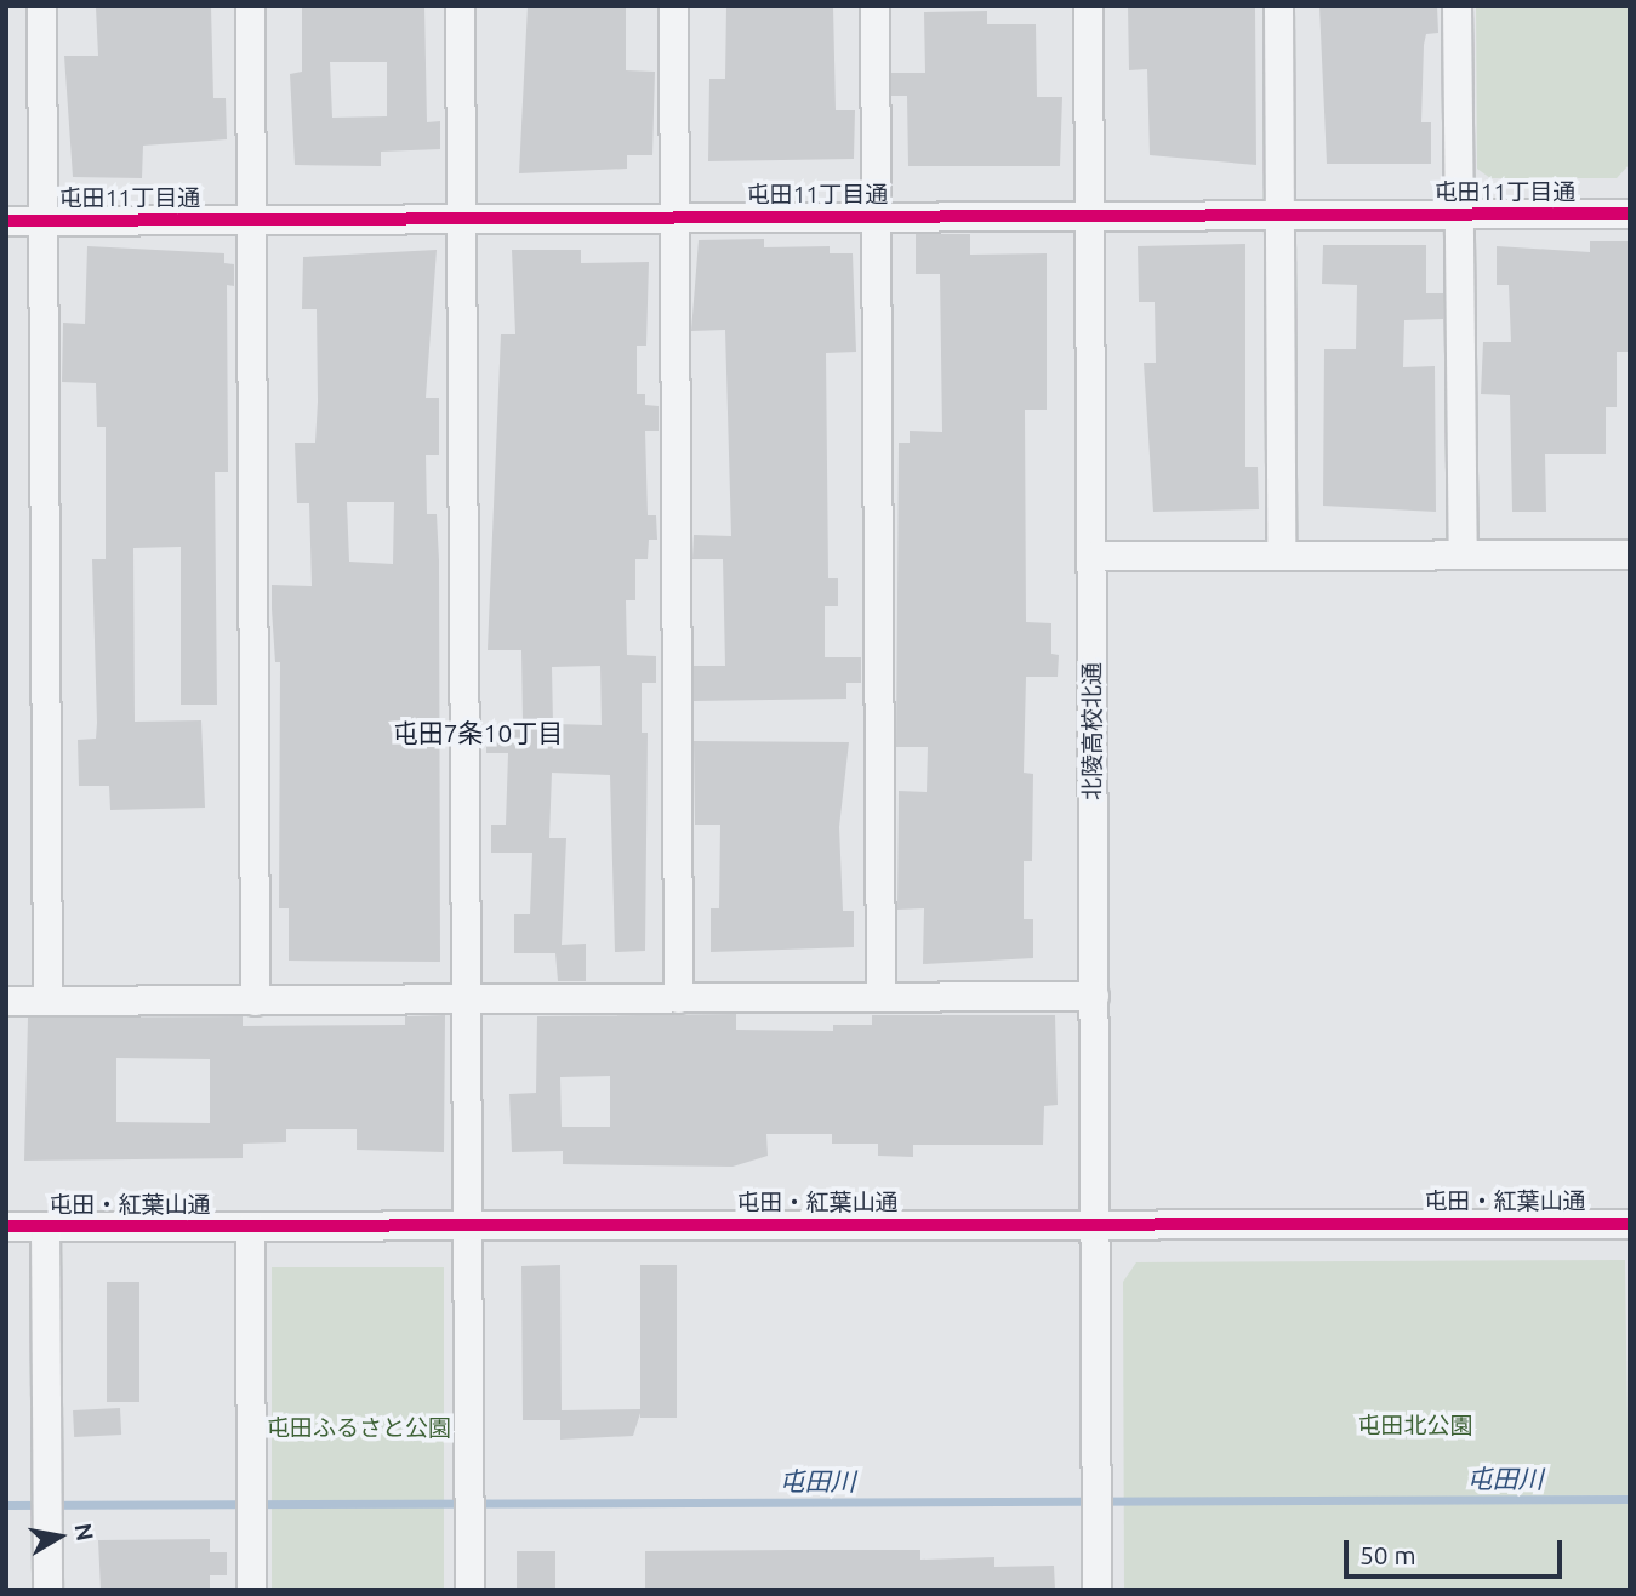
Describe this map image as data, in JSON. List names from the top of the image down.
{
  "streets": {
    "street": ["屯田11丁目通", "北陵高校北通", "屯田・紅葉山通"]
  },
  "crossings": [
    ["屯田11丁目通", "北陵高校北通"],
    ["北陵高校北通", "屯田・紅葉山通"]
  ],
  "districts": ["屯田7条10丁目"],
  "water": ["屯田川"],
  "parks": ["屯田北公園", "屯田ふるさと公園"],
  "scale_bar": "50 m",
  "north": "right"
}
